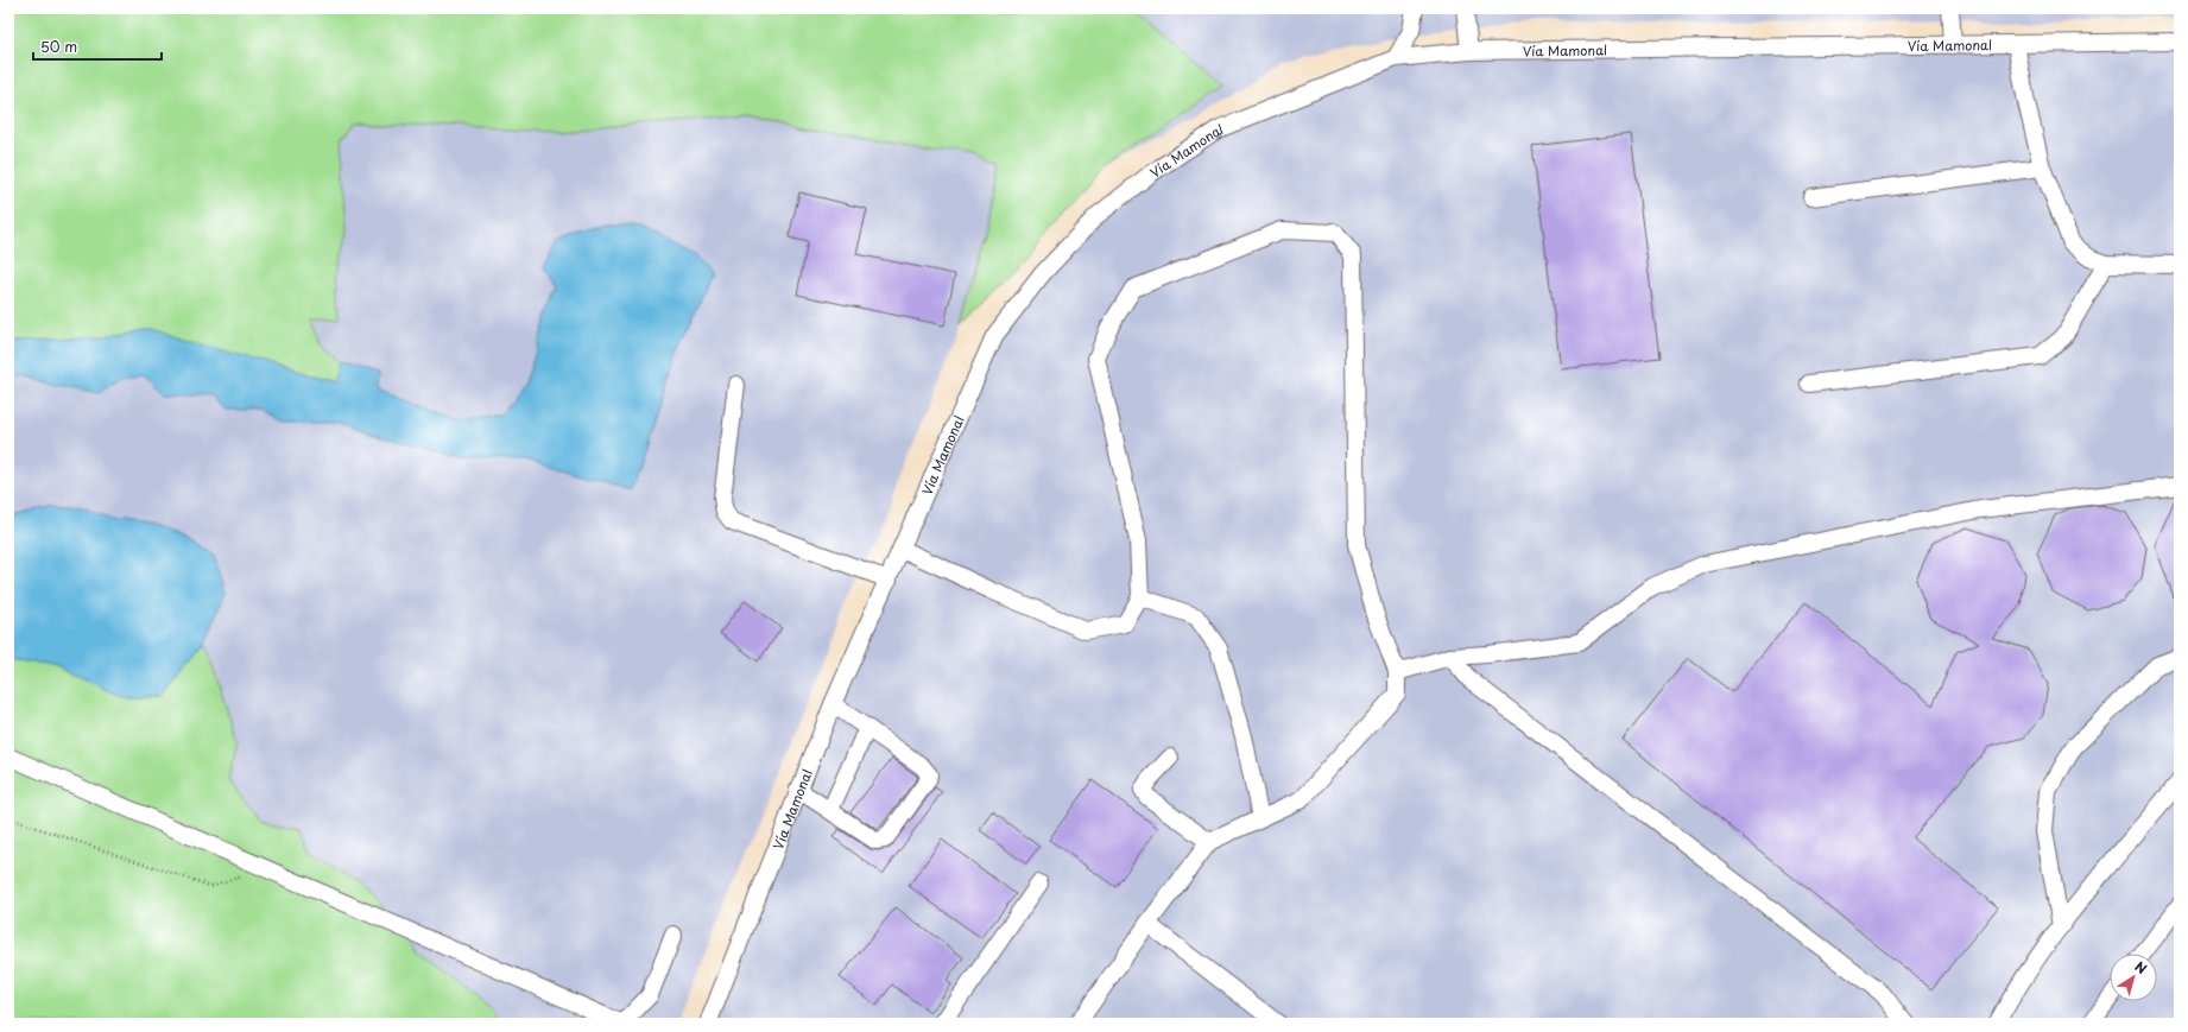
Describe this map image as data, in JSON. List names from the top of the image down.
{
  "streets": {
    "street": ["Vía Mamonal"]
  },
  "scale_bar": "50 m",
  "north": "top right"
}
